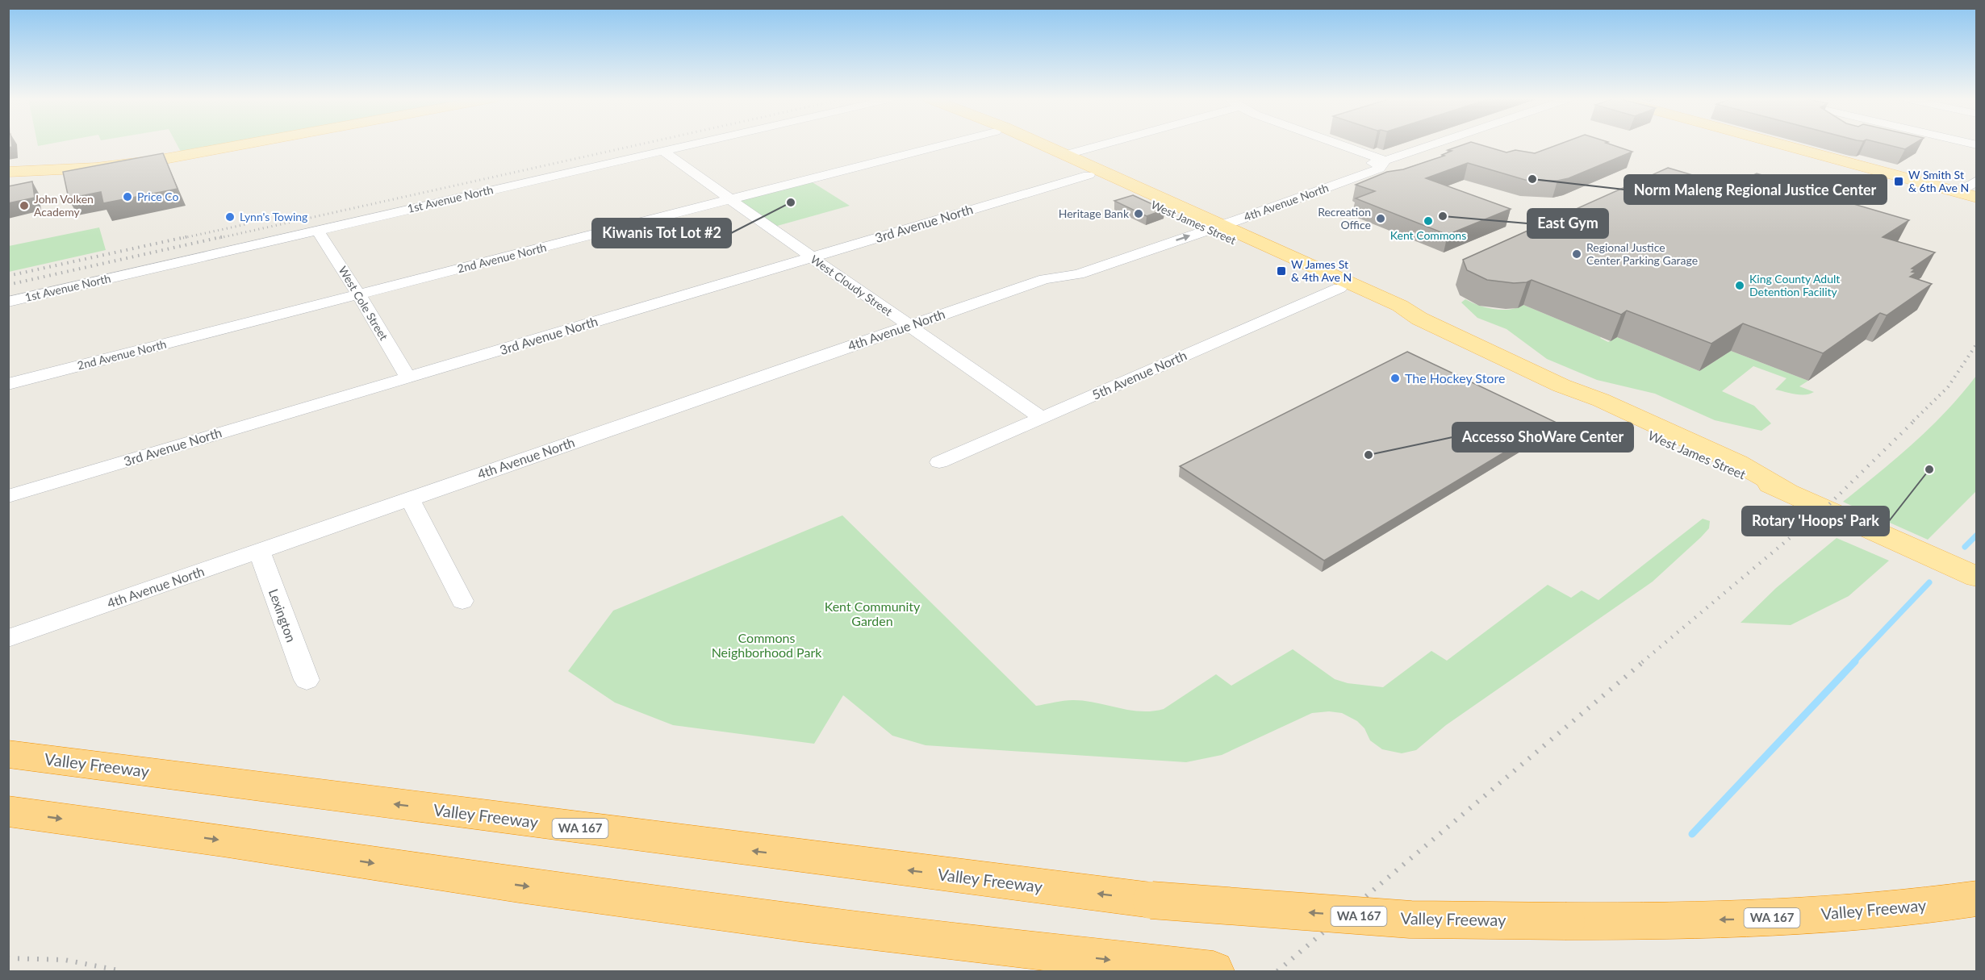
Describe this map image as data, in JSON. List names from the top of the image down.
{
  "streets": {
    "highway": ["Valley Freeway", "WA 167"],
    "main road": ["West James Street"],
    "street": [
      "1st Avenue North",
      "4th Avenue North",
      "3rd Avenue North",
      "2nd Avenue North",
      "West Cloudy Street",
      "West Cole Street",
      "5th Avenue North",
      "Lexington"
    ]
  },
  "crossings": [
    ["1st Avenue North", "West Cloudy Street"],
    ["1st Avenue North", "West Cole Street"],
    ["4th Avenue North", "West James Street"],
    ["4th Avenue North", "West Cloudy Street"],
    ["4th Avenue North", "Lexington"],
    ["West James Street", "3rd Avenue North"],
    ["West James Street", "5th Avenue North"],
    ["3rd Avenue North", "West Cloudy Street"],
    ["3rd Avenue North", "West Cole Street"],
    ["2nd Avenue North", "West Cloudy Street"],
    ["2nd Avenue North", "West Cole Street"],
    ["West Cloudy Street", "5th Avenue North"]
  ],
  "parks": ["Kent Community Garden", "Commons Neighborhood Park"],
  "places": {
    "other": [
      "Norm Maleng Regional Justice Center",
      "Price Co",
      "Kiwanis Tot Lot #2",
      "John Volken Academy",
      "Heritage Bank",
      "East Gym",
      "Lynn's Towing",
      "Recreation Office",
      "Kent Commons",
      "Regional Justice Center Parking Garage",
      "King County Adult Detention Facility",
      "The Hockey Store",
      "Accesso ShoWare Center",
      "Rotary 'Hoops' Park"
    ],
    "transit": ["W Smith St & 6th Ave N", "W James St & 4th Ave N"]
  }
}
